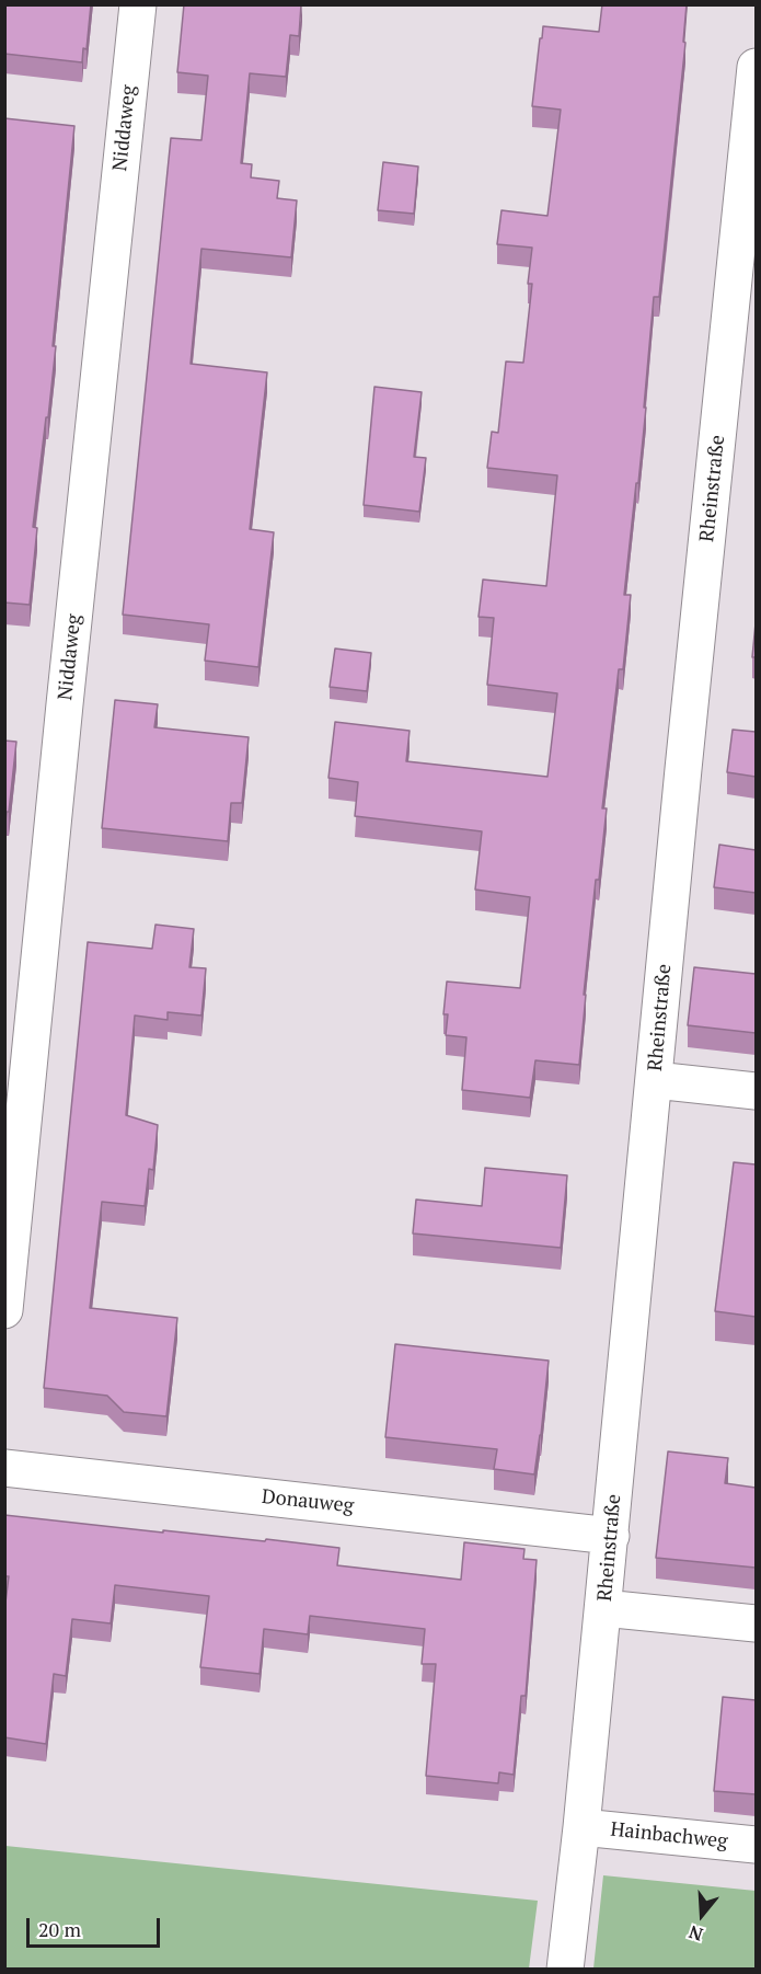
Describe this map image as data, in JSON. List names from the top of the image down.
{
  "streets": {
    "street": [
      "Niddaweg",
      "Rheinstraße",
      "Donauweg",
      "Hainbachweg"
    ]
  },
  "crossings": [
    ["Rheinstraße", "Donauweg"],
    ["Rheinstraße", "Hainbachweg"]
  ],
  "scale_bar": "20 m",
  "north": "bottom"
}
